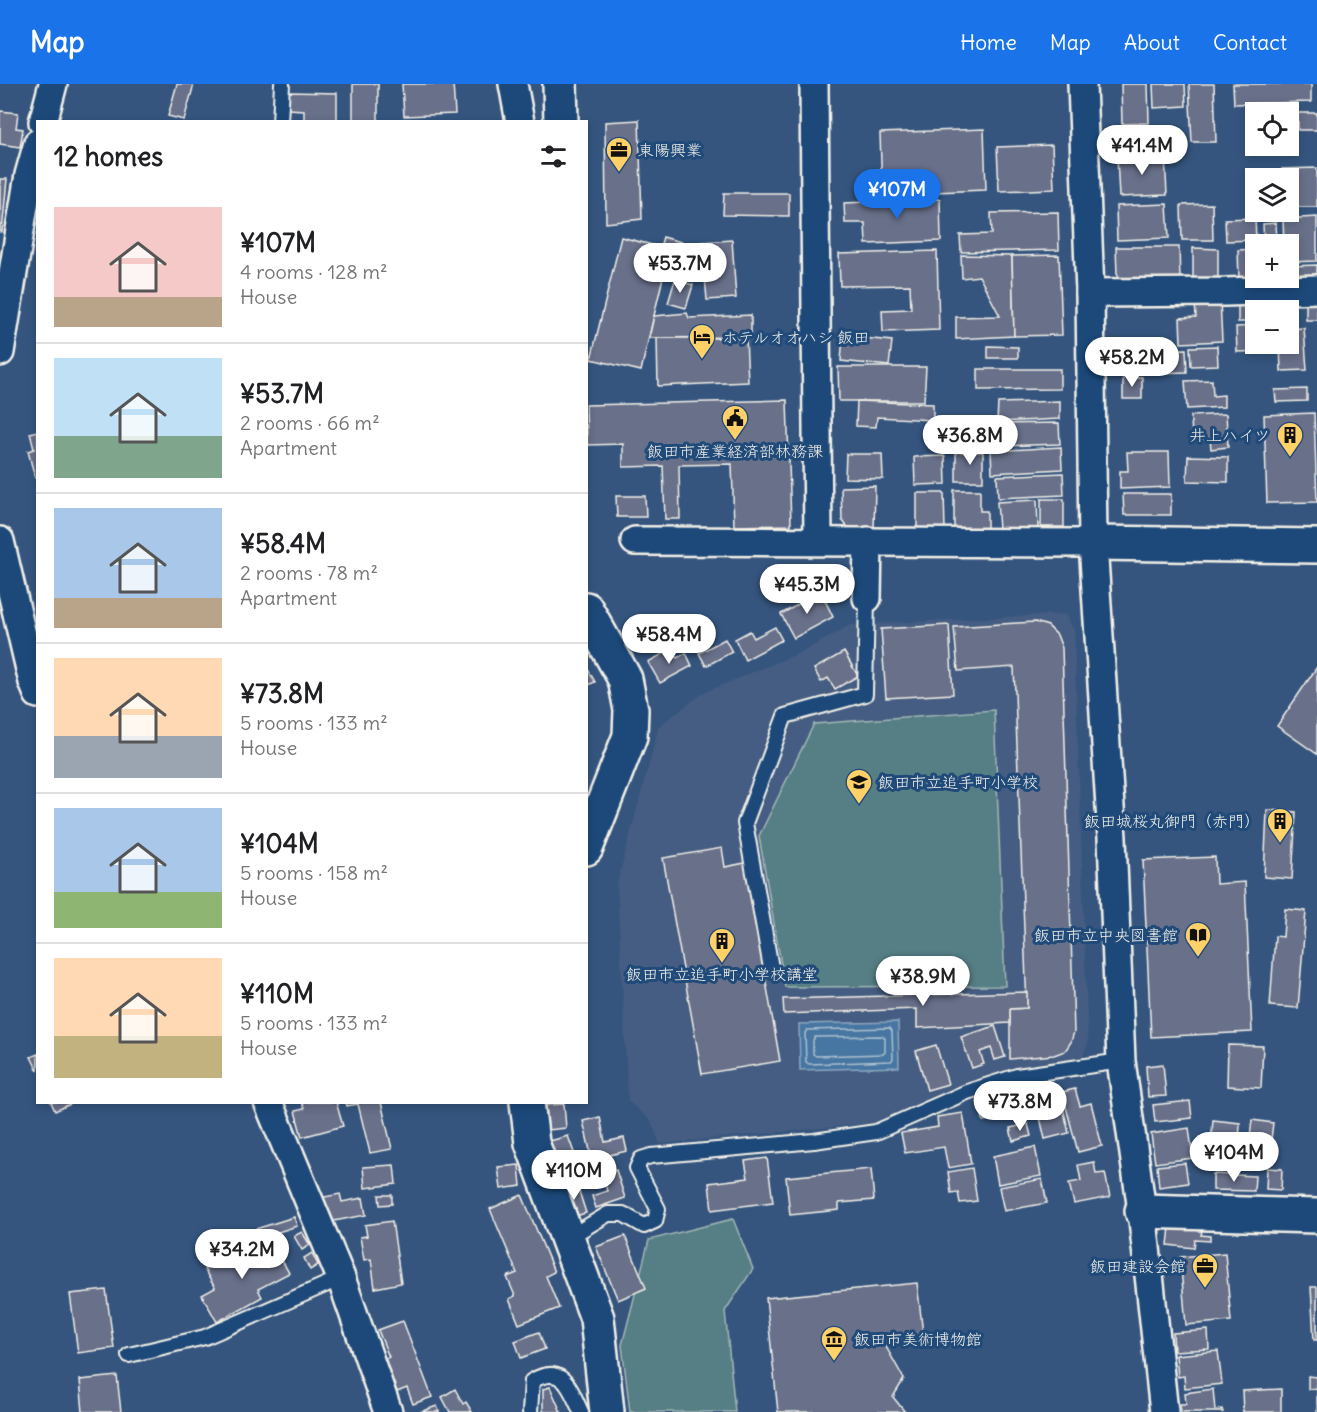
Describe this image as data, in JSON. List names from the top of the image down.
{
  "places": {
    "office": ["東陽興業", "飯田建設会館"],
    "hotel": ["ホテルオオハシ 飯田"],
    "public building": ["飯田市産業経済部林務課"],
    "building": ["井上ハイツ", "飯田城桜丸御門（赤門）", "飯田市立追手町小学校講堂"],
    "school or university": ["飯田市立追手町小学校"],
    "library": ["飯田市立中央図書館"],
    "museum": ["飯田市美術博物館"]
  },
  "page": {
    "header": "Map",
    "nav": [
      "Home",
      "Map",
      "About",
      "Contact"
    ],
    "map_buttons": ["+", "−"],
    "heading": "12 homes",
    "price": [
      "¥41.4M",
      "¥107M",
      "¥53.7M",
      "¥58.2M",
      "¥36.8M",
      "¥45.3M",
      "¥58.4M",
      "¥38.9M",
      "¥73.8M",
      "¥104M",
      "¥110M",
      "¥34.2M"
    ],
    "list": [
      {
        "name": "¥107M",
        "note": "4 rooms · 128 m² · House"
      },
      {
        "name": "¥53.7M",
        "note": "2 rooms · 66 m² · Apartment"
      },
      {
        "name": "¥58.4M",
        "note": "2 rooms · 78 m² · Apartment"
      },
      {
        "name": "¥73.8M",
        "note": "5 rooms · 133 m² · House"
      },
      {
        "name": "¥104M",
        "note": "5 rooms · 158 m² · House"
      },
      {
        "name": "¥110M",
        "note": "5 rooms · 133 m² · House"
      }
    ]
  }
}
